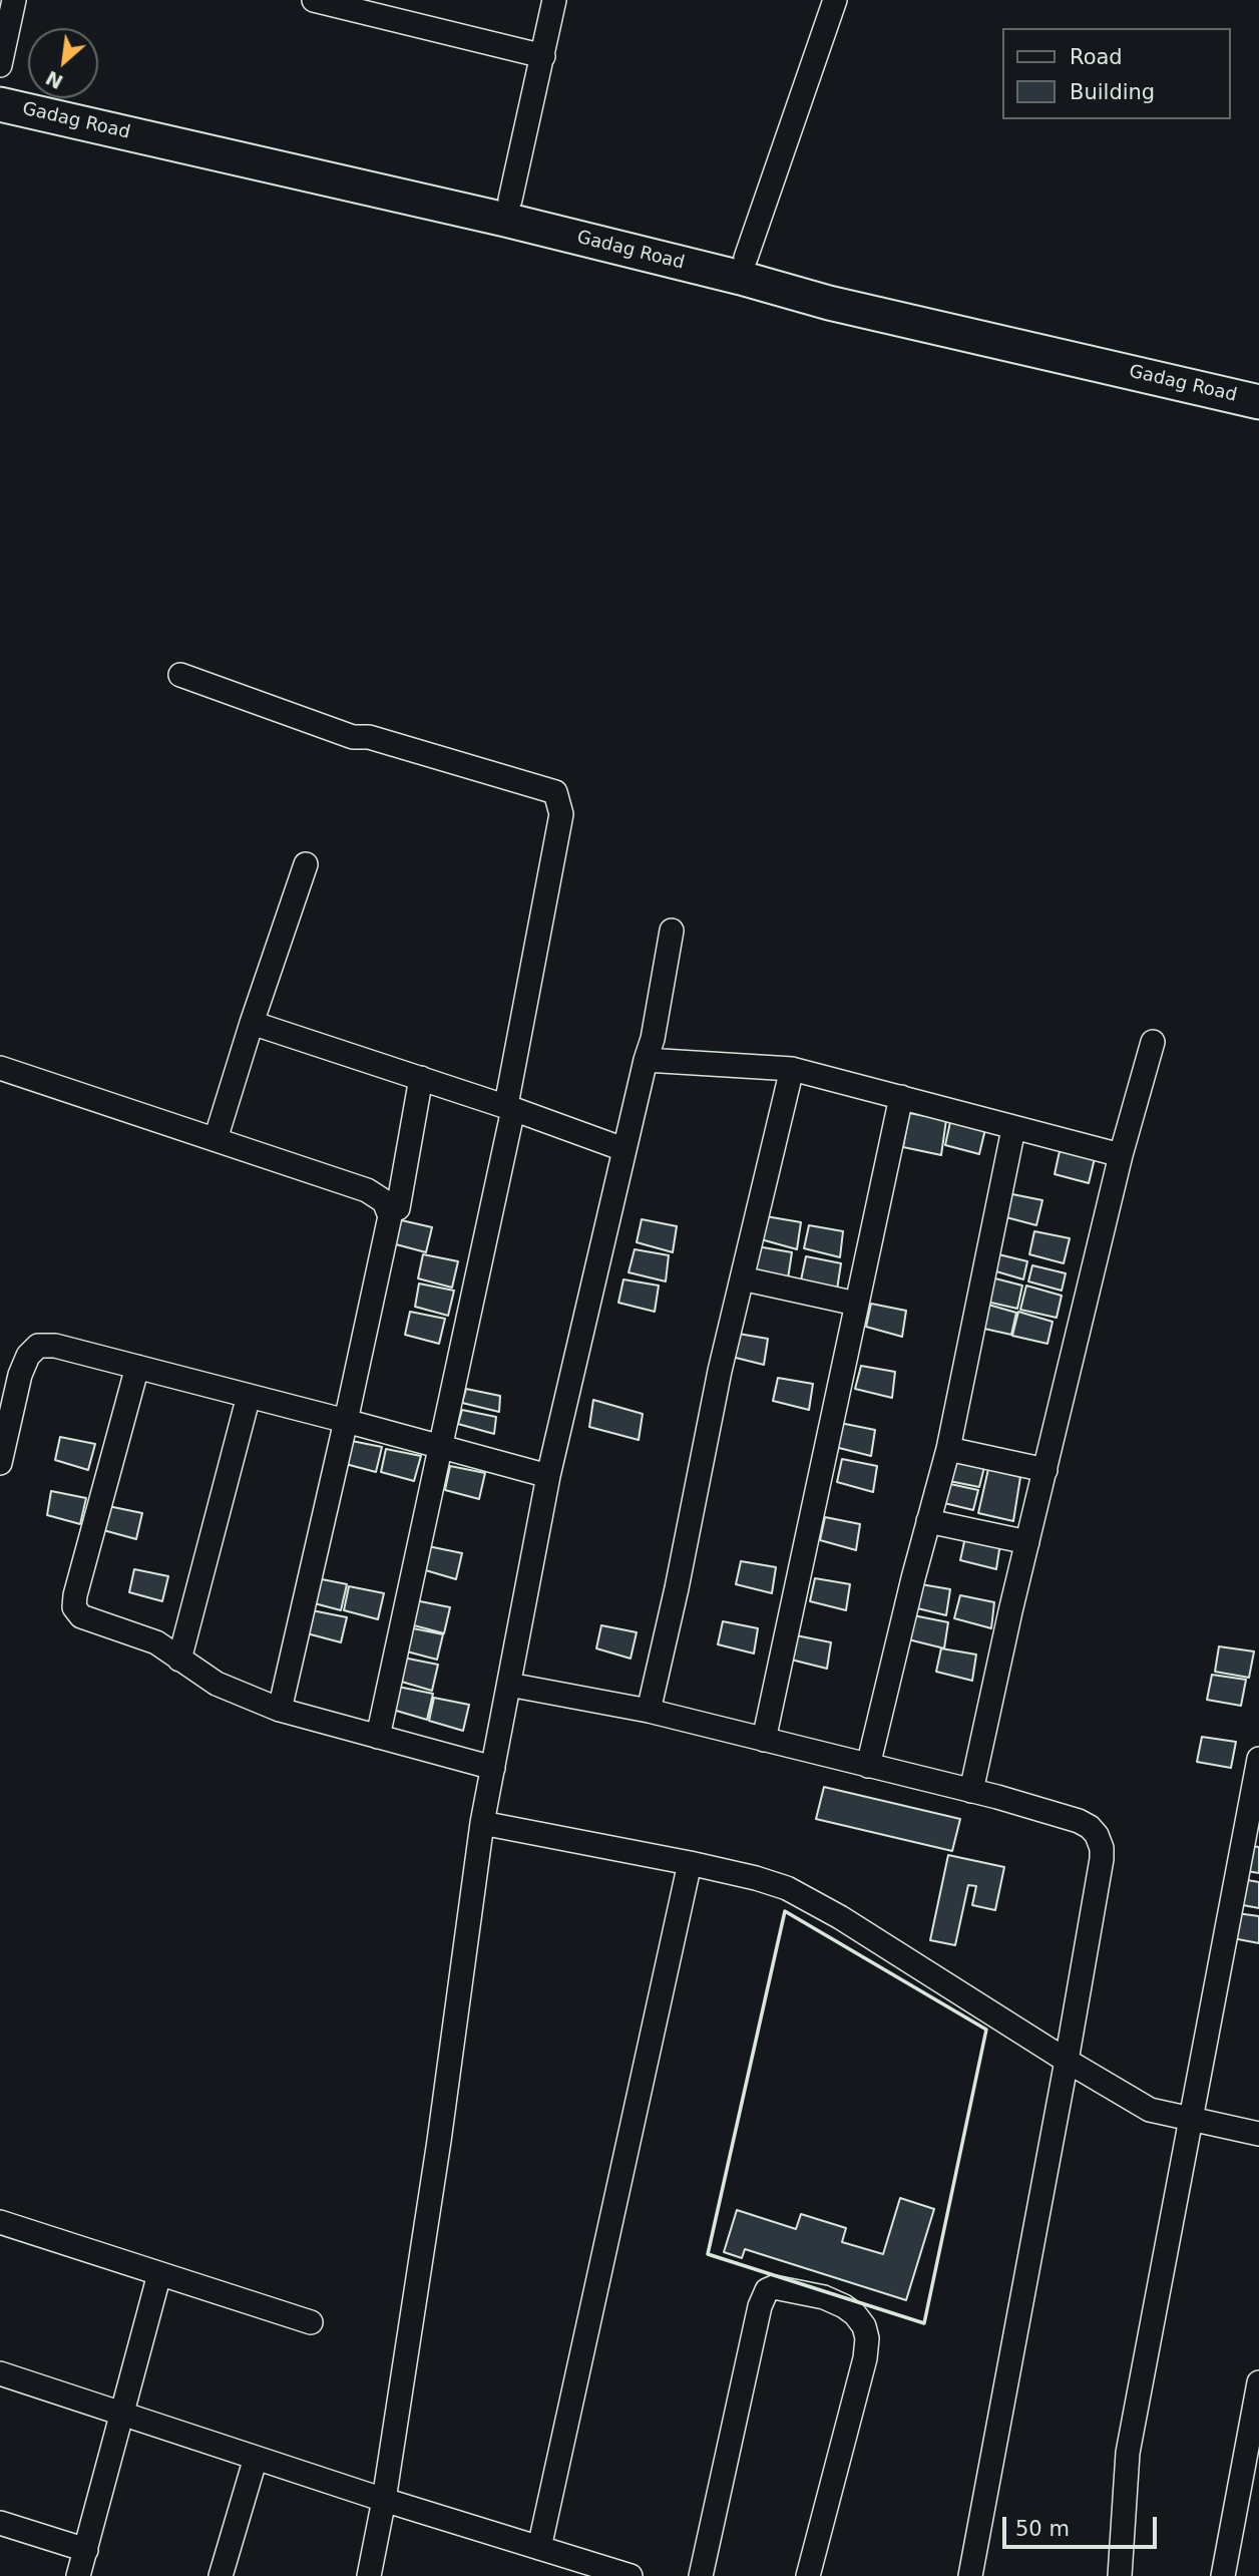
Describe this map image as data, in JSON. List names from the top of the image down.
{
  "streets": {
    "highway": ["Gadag Road"]
  },
  "legend": ["Road", "Building"],
  "scale_bar": "50 m",
  "north": "bottom left"
}
